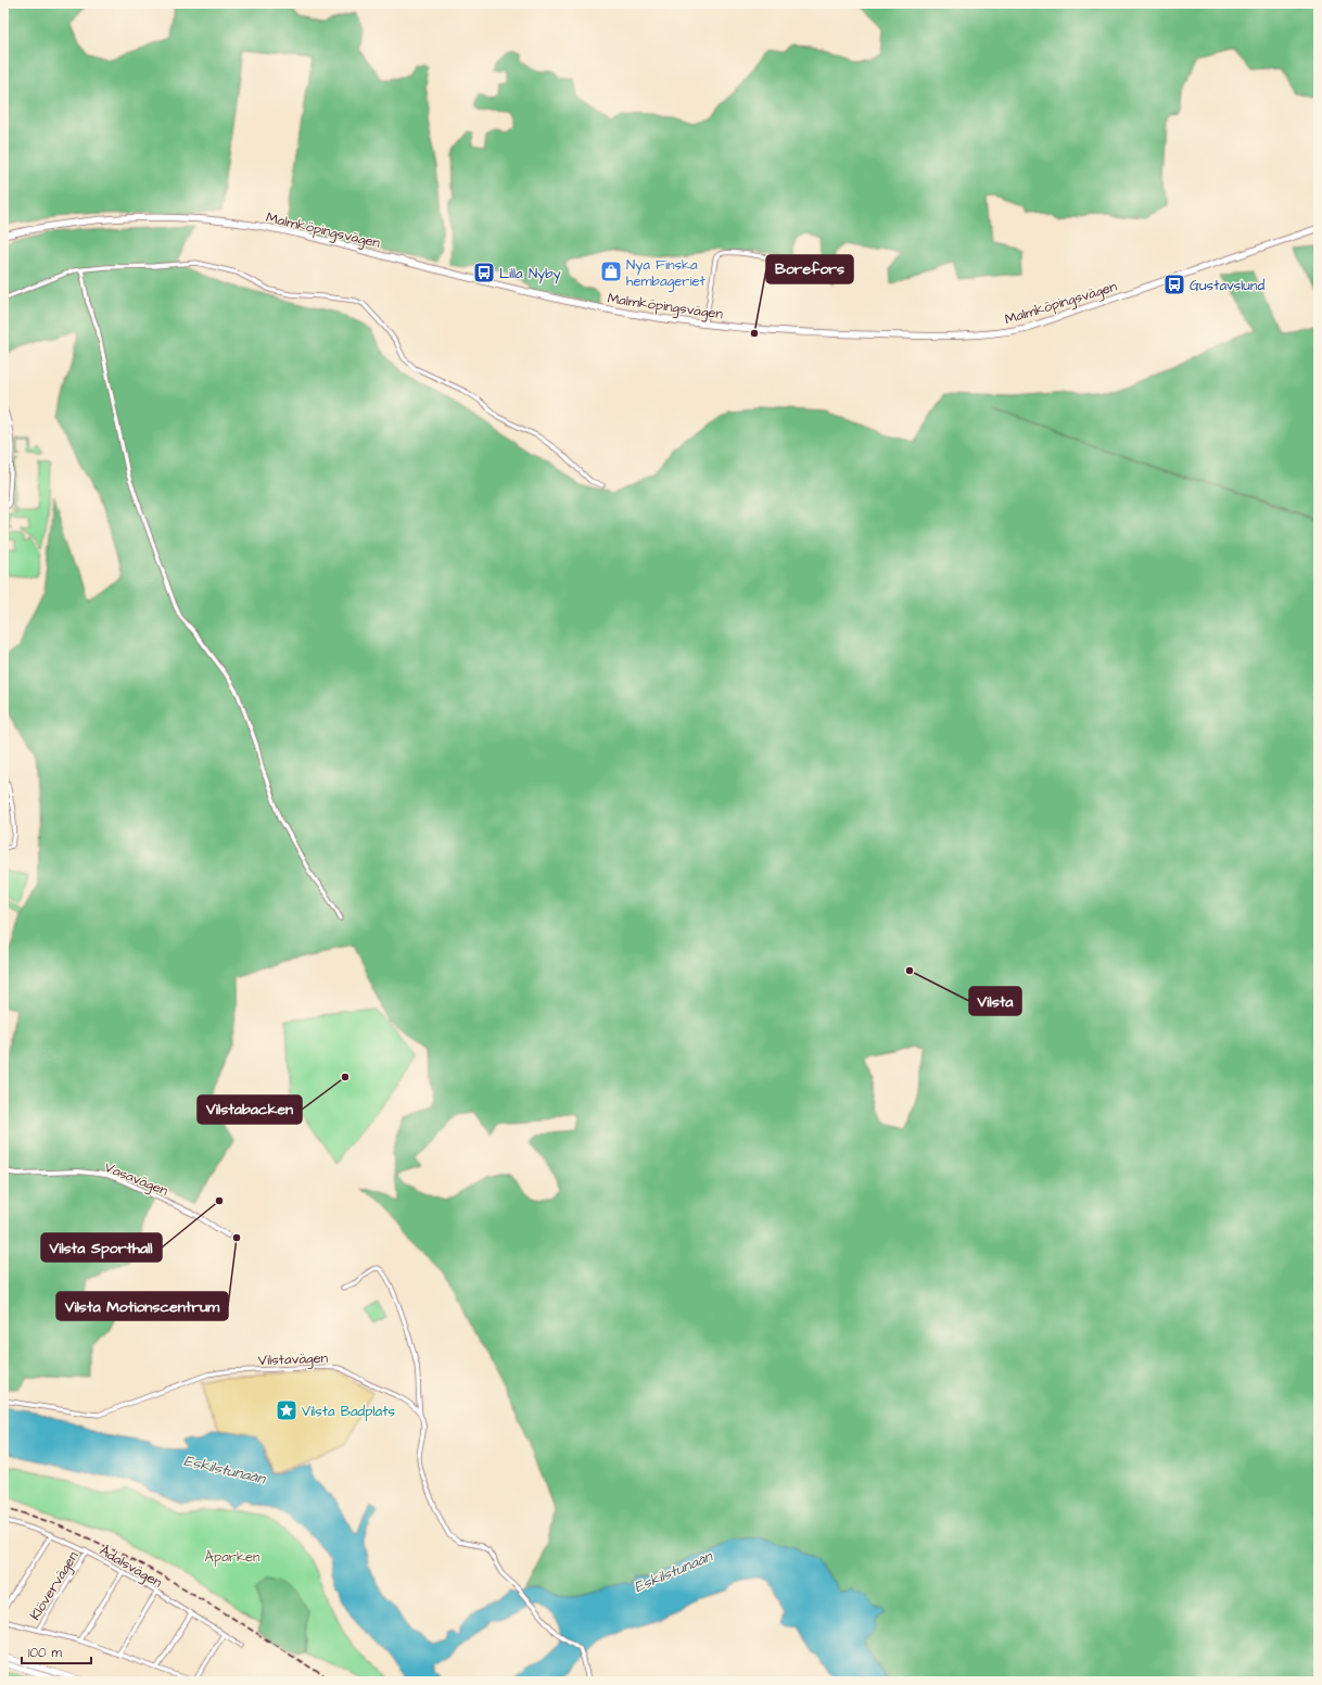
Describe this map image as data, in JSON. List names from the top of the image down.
{
  "streets": {
    "main road": ["Malmköpingsvägen"],
    "street": [
      "Vasavägen",
      "Vilstavägen",
      "Ådalsvägen",
      "Klövervägen"
    ]
  },
  "crossings": [
    ["Ådalsvägen", "Klövervägen"]
  ],
  "water": ["Eskilstunaån"],
  "parks": ["Åparken"],
  "places": {
    "shop": ["Nya Finska hembageriet"],
    "bus stop": ["Lilla Nyby", "Gustavslund"],
    "other": [
      "Borefors",
      "Vilsta",
      "Vilstabacken",
      "Vilsta Sporthall",
      "Vilsta Motionscentrum"
    ],
    "place": ["Vilsta Badplats"]
  },
  "scale_bar": "100 m"
}
